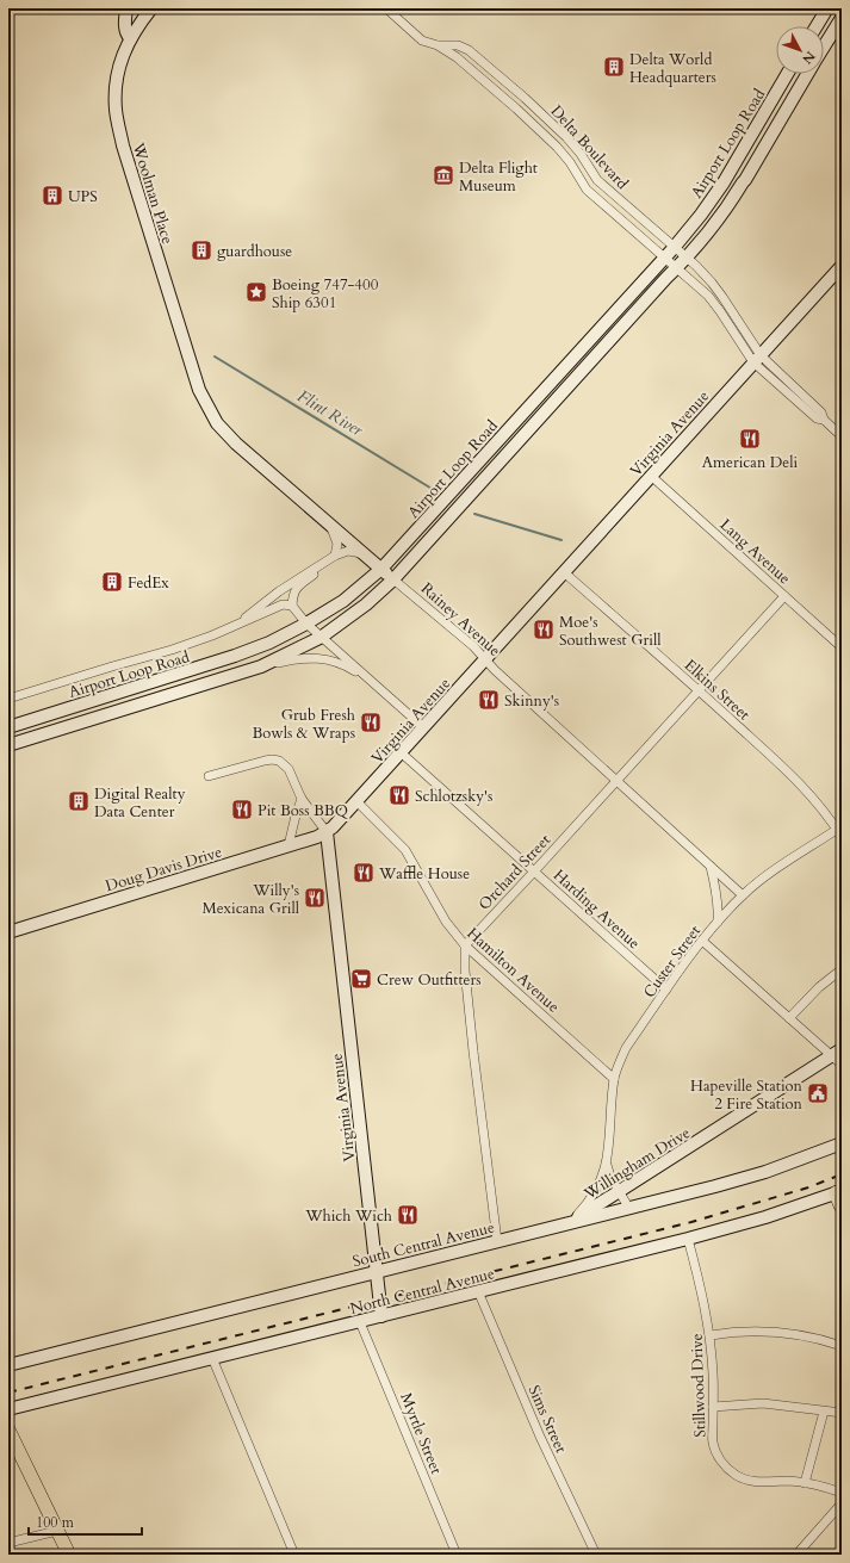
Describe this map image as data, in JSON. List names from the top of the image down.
{
  "streets": {
    "main road": [
      "Airport Loop Road",
      "Woolman Place",
      "Virginia Avenue",
      "Rainey Avenue",
      "Doug Davis Drive",
      "Willingham Drive",
      "South Central Avenue",
      "North Central Avenue"
    ],
    "street": [
      "Delta Boulevard",
      "Lang Avenue",
      "Elkins Street",
      "Orchard Street",
      "Harding Avenue",
      "Custer Street",
      "Hamilton Avenue",
      "Stillwood Drive",
      "Sims Street",
      "Myrtle Street"
    ]
  },
  "crossings": [
    ["Airport Loop Road", "Delta Boulevard"],
    ["Airport Loop Road", "Rainey Avenue"],
    ["Delta Boulevard", "Virginia Avenue"],
    ["Woolman Place", "Rainey Avenue"],
    ["Virginia Avenue", "Lang Avenue"],
    ["Virginia Avenue", "Rainey Avenue"],
    ["Virginia Avenue", "Elkins Street"],
    ["Virginia Avenue", "Doug Davis Drive"],
    ["Virginia Avenue", "Harding Avenue"],
    ["Virginia Avenue", "Hamilton Avenue"],
    ["Virginia Avenue", "South Central Avenue"],
    ["Virginia Avenue", "North Central Avenue"],
    ["Lang Avenue", "Orchard Street"],
    ["Rainey Avenue", "Orchard Street"],
    ["Rainey Avenue", "Custer Street"],
    ["Elkins Street", "Orchard Street"],
    ["Elkins Street", "Custer Street"],
    ["Orchard Street", "Harding Avenue"],
    ["Orchard Street", "Hamilton Avenue"],
    ["Harding Avenue", "Custer Street"],
    ["Custer Street", "Hamilton Avenue"],
    ["Custer Street", "Willingham Drive"],
    ["Custer Street", "South Central Avenue"],
    ["Willingham Drive", "South Central Avenue"],
    ["North Central Avenue", "Stillwood Drive"],
    ["North Central Avenue", "Sims Street"],
    ["North Central Avenue", "Myrtle Street"]
  ],
  "water": ["Flint River"],
  "places": {
    "building": [
      "Delta World Headquarters",
      "UPS",
      "guardhouse",
      "FedEx",
      "Digital Realty Data Center"
    ],
    "museum": ["Delta Flight Museum"],
    "place": ["Boeing 747-400 Ship 6301"],
    "restaurant": [
      "American Deli",
      "Moe's Southwest Grill",
      "Skinny's",
      "Grub Fresh Bowls & Wraps",
      "Schlotzsky's",
      "Pit Boss BBQ",
      "Waffle House",
      "Willy's Mexicana Grill",
      "Which Wich"
    ],
    "supermarket": ["Crew Outfitters"],
    "public building": ["Hapeville Station 2 Fire Station"]
  },
  "scale_bar": "100 m",
  "north": "bottom right"
}
